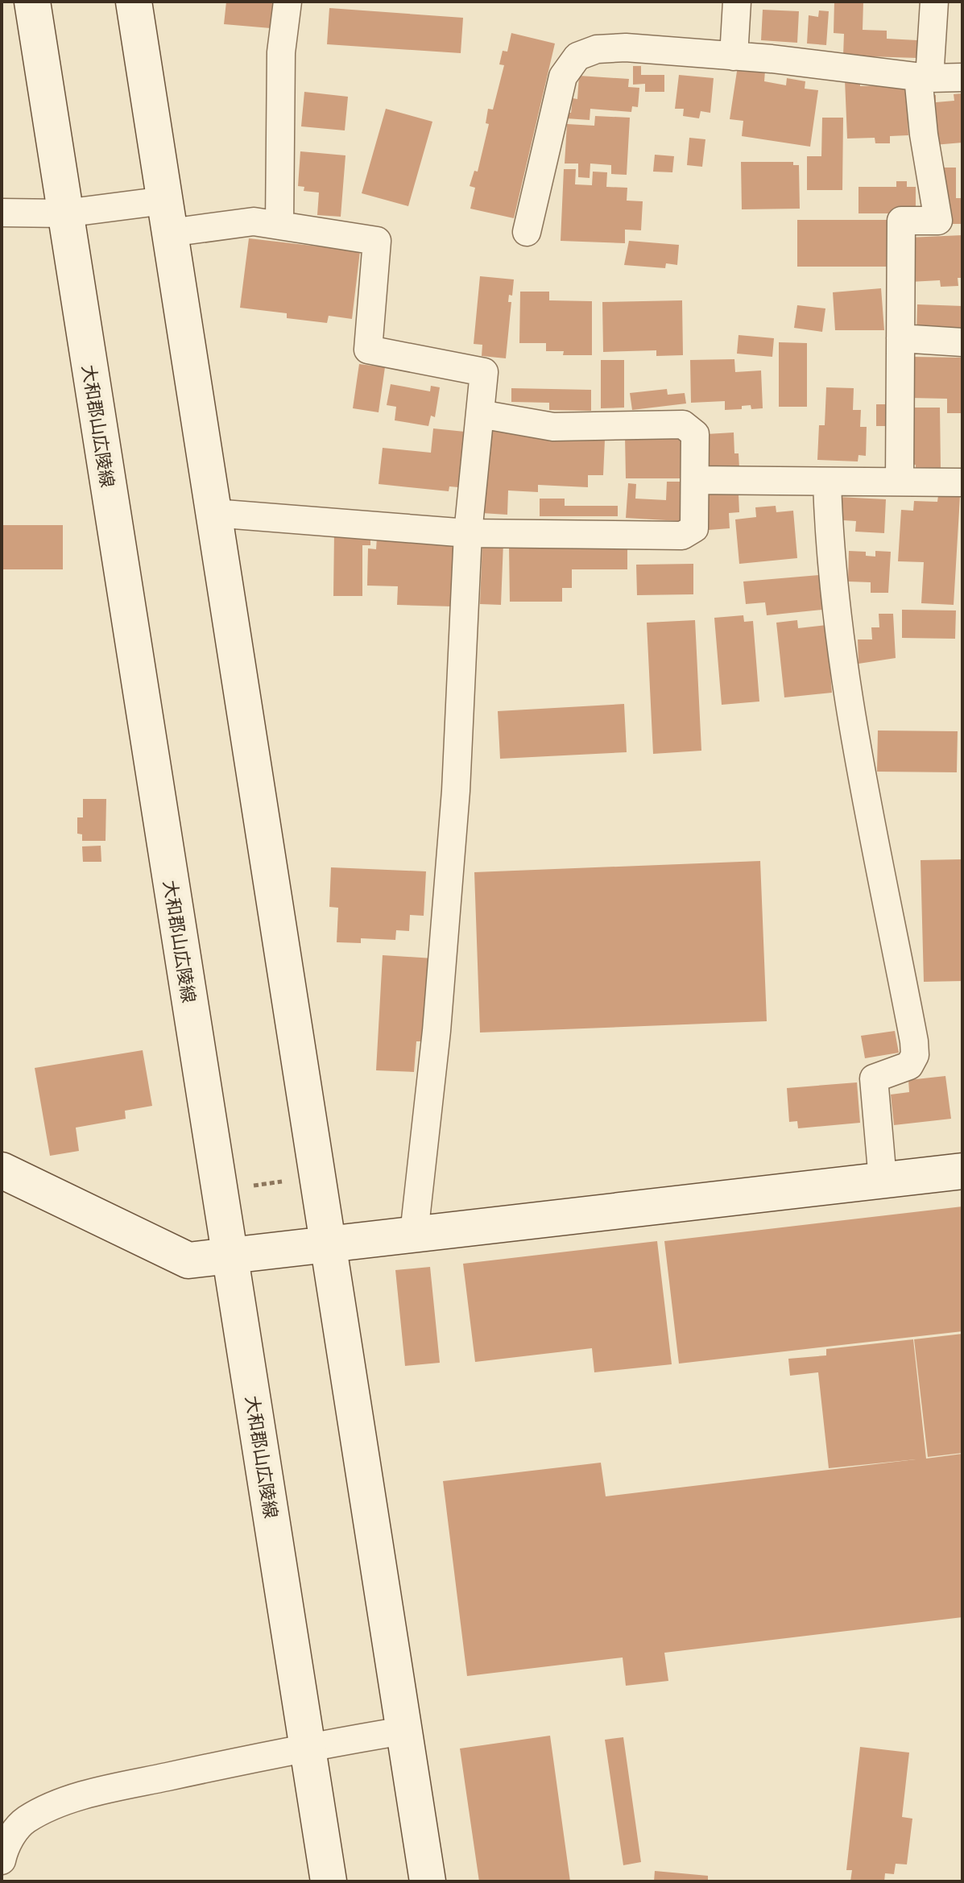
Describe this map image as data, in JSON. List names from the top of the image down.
{
  "streets": {
    "main road": ["大和郡山広陵線"]
  }
}
